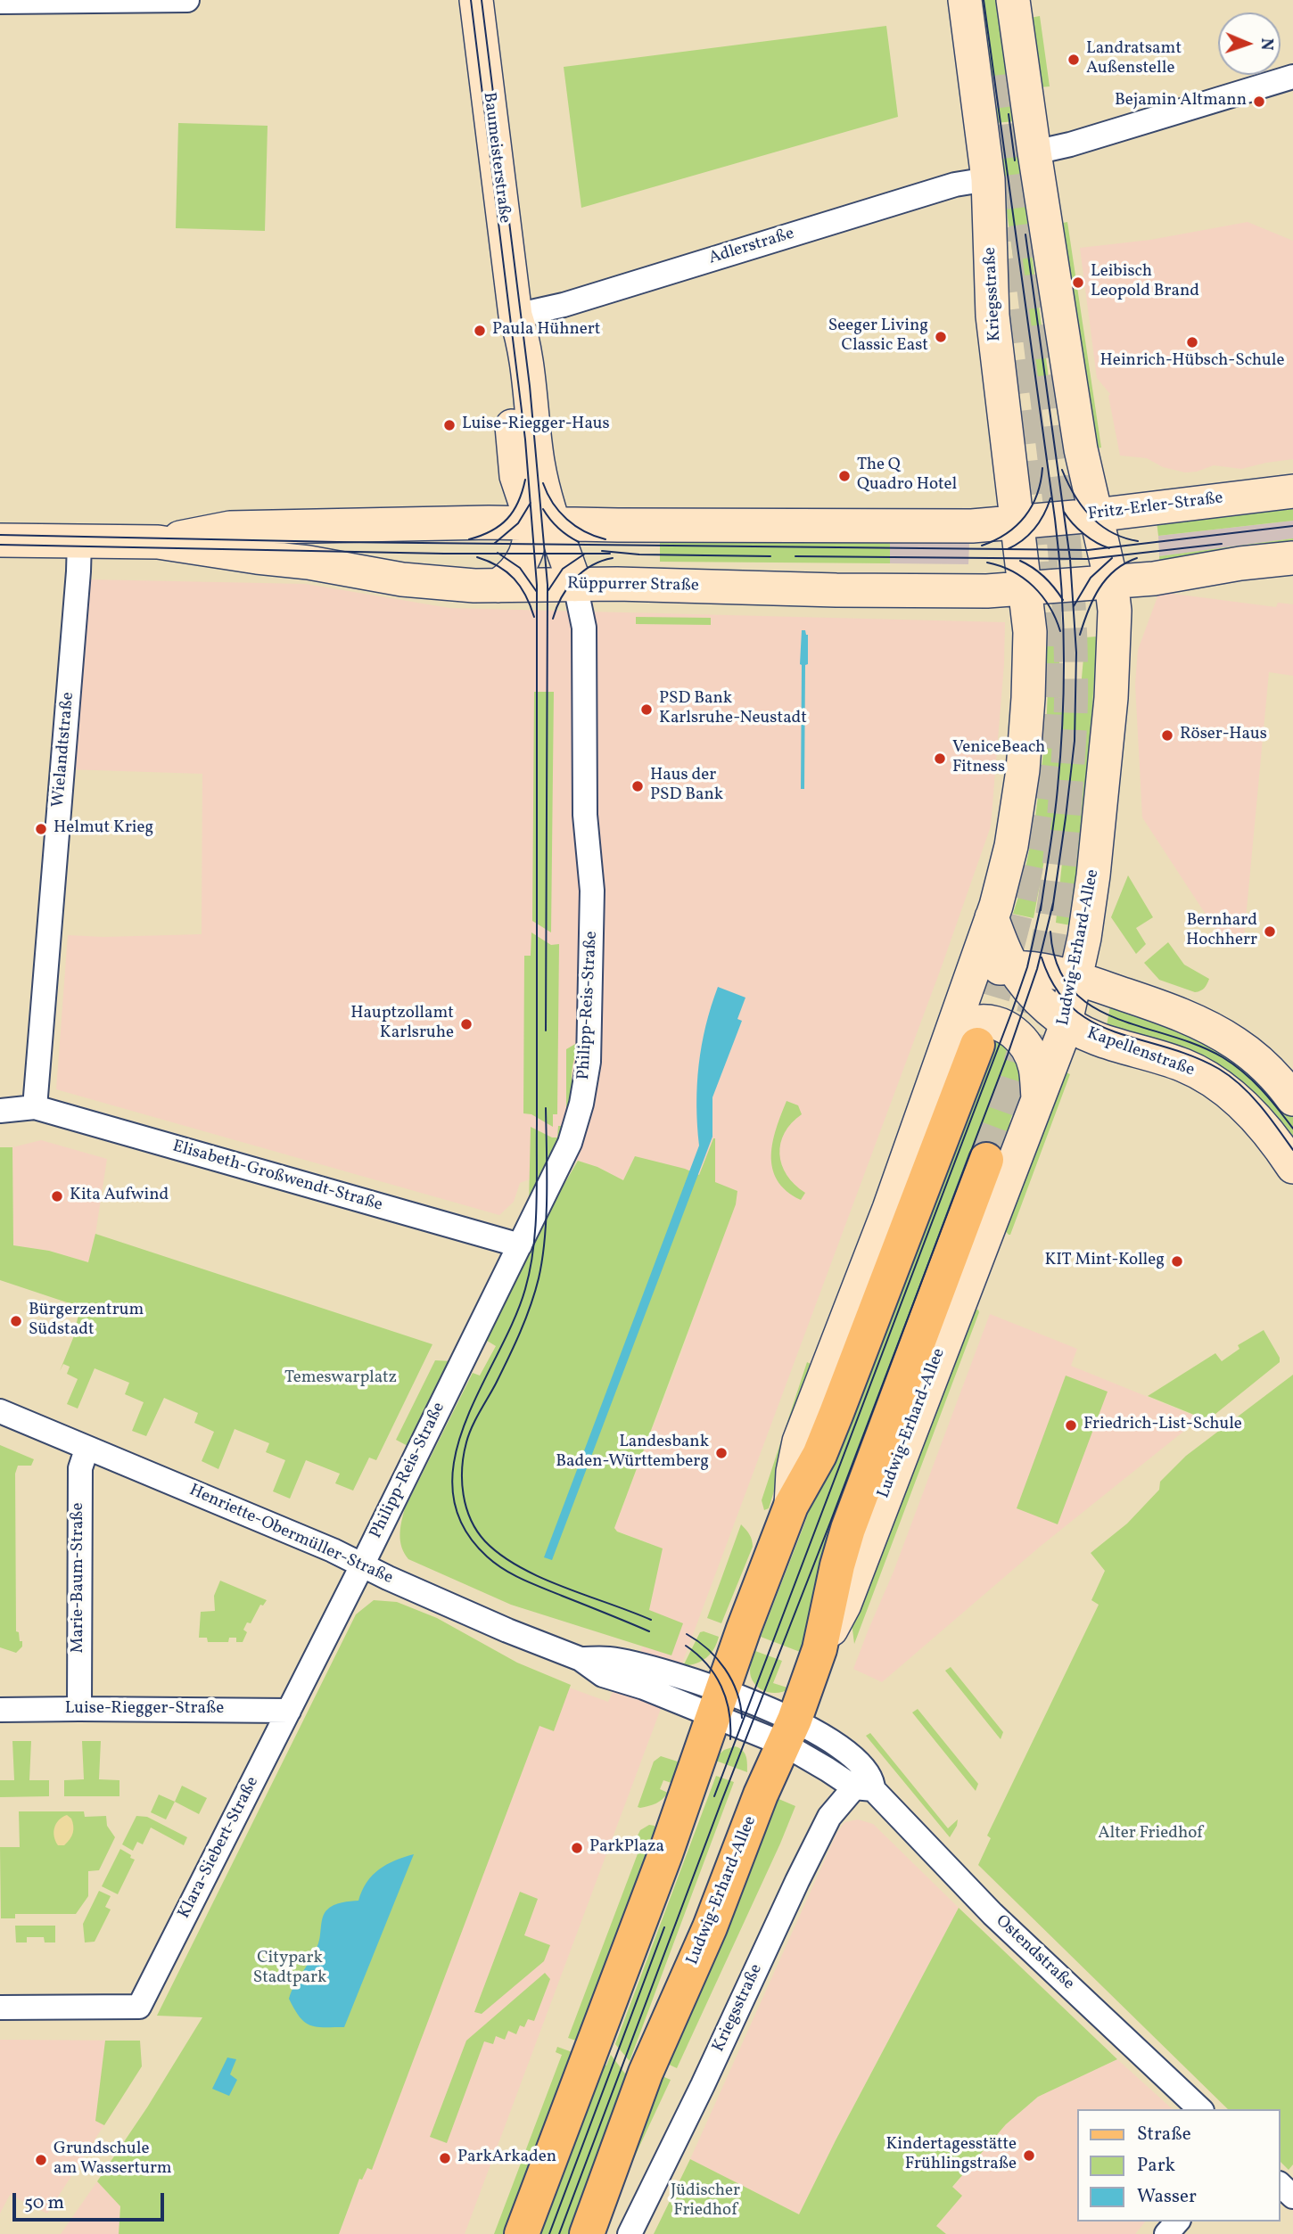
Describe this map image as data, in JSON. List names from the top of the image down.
{
  "streets": {
    "main road": [
      "Baumeisterstraße",
      "Kriegsstraße",
      "Fritz-Erler-Straße",
      "Rüppurrer Straße",
      "Ludwig-Erhard-Allee",
      "Kapellenstraße"
    ],
    "street": [
      "Adlerstraße",
      "Wielandtstraße",
      "Philipp-Reis-Straße",
      "Elisabeth-Großwendt-Straße",
      "Henriette-Obermüller-Straße",
      "Marie-Baum-Straße",
      "Luise-Riegger-Straße",
      "Klara-Siebert-Straße",
      "Ostendstraße"
    ]
  },
  "crossings": [
    ["Baumeisterstraße", "Adlerstraße"],
    ["Baumeisterstraße", "Rüppurrer Straße"],
    ["Baumeisterstraße", "Philipp-Reis-Straße"],
    ["Adlerstraße", "Kriegsstraße"],
    ["Kriegsstraße", "Fritz-Erler-Straße"],
    ["Kriegsstraße", "Rüppurrer Straße"],
    ["Kriegsstraße", "Ostendstraße"],
    ["Fritz-Erler-Straße", "Rüppurrer Straße"],
    ["Rüppurrer Straße", "Wielandtstraße"],
    ["Rüppurrer Straße", "Ludwig-Erhard-Allee"],
    ["Rüppurrer Straße", "Philipp-Reis-Straße"],
    ["Wielandtstraße", "Elisabeth-Großwendt-Straße"],
    ["Ludwig-Erhard-Allee", "Kapellenstraße"],
    ["Ludwig-Erhard-Allee", "Ostendstraße"],
    ["Philipp-Reis-Straße", "Elisabeth-Großwendt-Straße"],
    ["Philipp-Reis-Straße", "Henriette-Obermüller-Straße"],
    ["Philipp-Reis-Straße", "Klara-Siebert-Straße"],
    ["Henriette-Obermüller-Straße", "Marie-Baum-Straße"],
    ["Henriette-Obermüller-Straße", "Klara-Siebert-Straße"],
    ["Henriette-Obermüller-Straße", "Ostendstraße"],
    ["Marie-Baum-Straße", "Luise-Riegger-Straße"],
    ["Luise-Riegger-Straße", "Klara-Siebert-Straße"]
  ],
  "parks": [
    "Temeswarplatz",
    "Alter Friedhof",
    "Citypark Stadtpark",
    "Jüdischer Friedhof"
  ],
  "places": [
    "Landratsamt Außenstelle",
    "Bejamin Altmann",
    "Leibisch Leopold Brand",
    "Paula Hühnert",
    "Seeger Living Classic East",
    "Heinrich-Hübsch-Schule",
    "Luise-Riegger-Haus",
    "The Q Quadro Hotel",
    "PSD Bank Karlsruhe-Neustadt",
    "Röser-Haus",
    "VeniceBeach Fitness",
    "Haus der PSD Bank",
    "Helmut Krieg",
    "Bernhard Hochherr",
    "Hauptzollamt Karlsruhe",
    "Kita Aufwind",
    "KIT Mint-Kolleg",
    "Bürgerzentrum Südstadt",
    "Friedrich-List-Schule",
    "Landesbank Baden-Württemberg",
    "ParkPlaza",
    "Kindertagesstätte Frühlingstraße",
    "ParkArkaden",
    "Grundschule am Wasserturm"
  ],
  "legend": ["Straße", "Park", "Wasser"],
  "scale_bar": "50 m",
  "north": "right"
}
